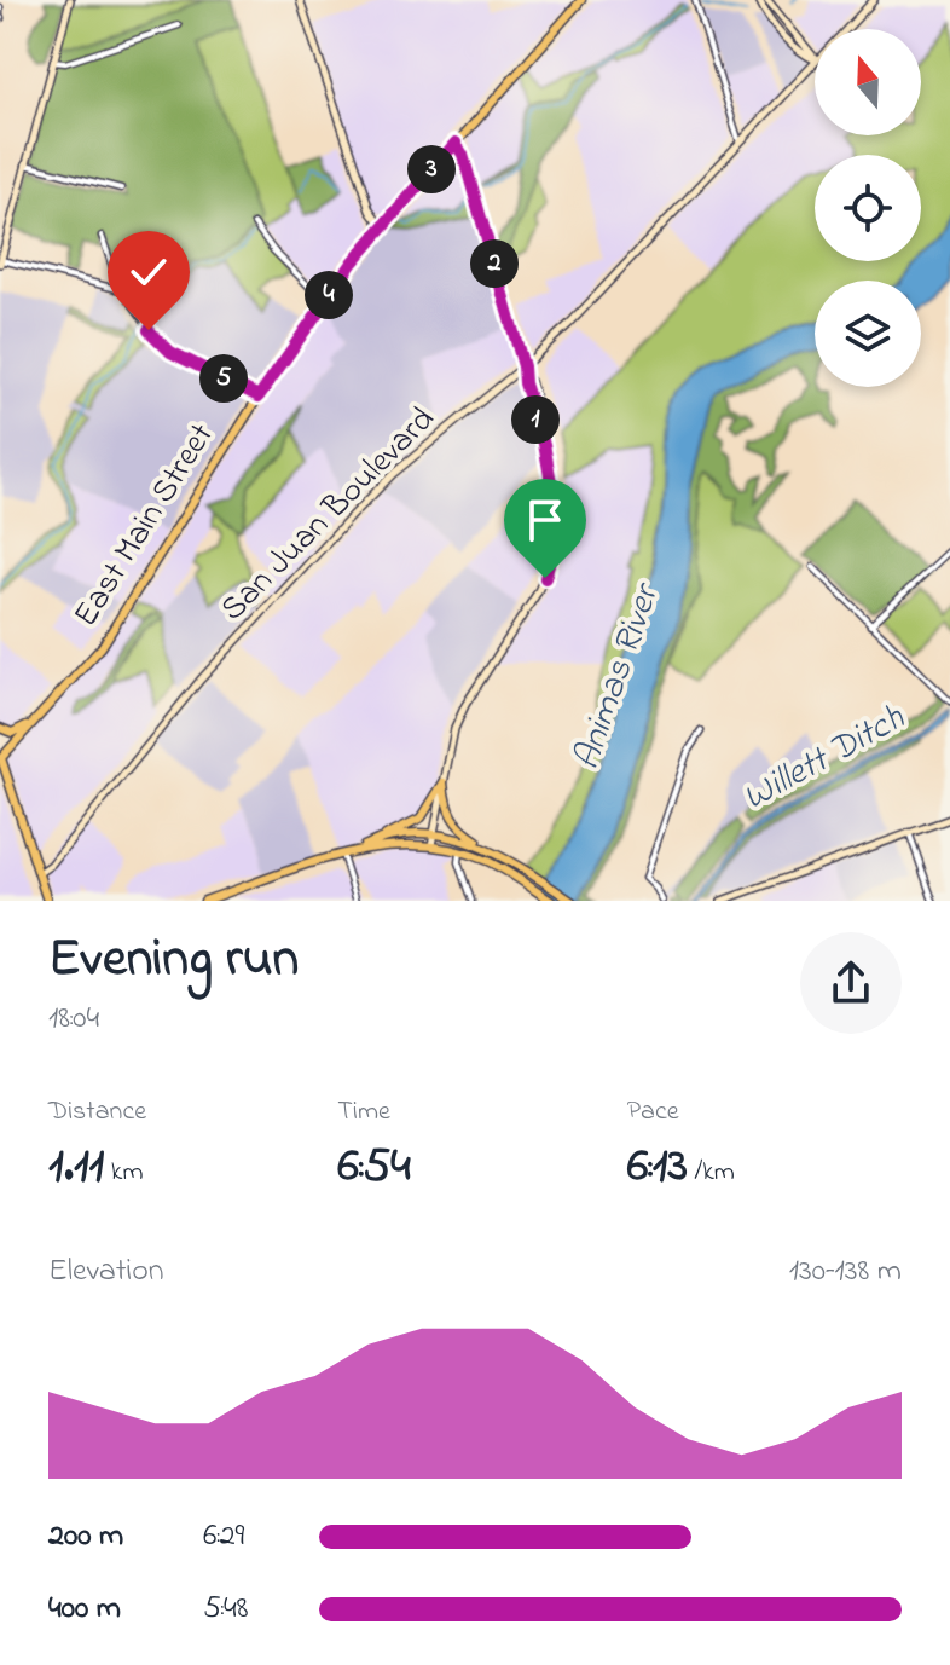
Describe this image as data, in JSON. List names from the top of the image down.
{
  "streets": {
    "main road": ["San Juan Boulevard", "East Main Street"]
  },
  "water": ["Animas River", "Willett Ditch"],
  "north": "top",
  "page": {
    "pins": [
      "3",
      "2",
      "4",
      "5",
      "1"
    ],
    "heading": ["Evening run", "18:04"],
    "stats": [
      ["Distance", "1.11 km"],
      ["Time", "6:54"],
      ["Pace", "6:13 /km"]
    ],
    "chart": ["Elevation", "130–138 m"],
    "list": [
      {
        "name": "200 m",
        "note": "6:29"
      },
      {
        "name": "400 m",
        "note": "5:48"
      }
    ]
  }
}
